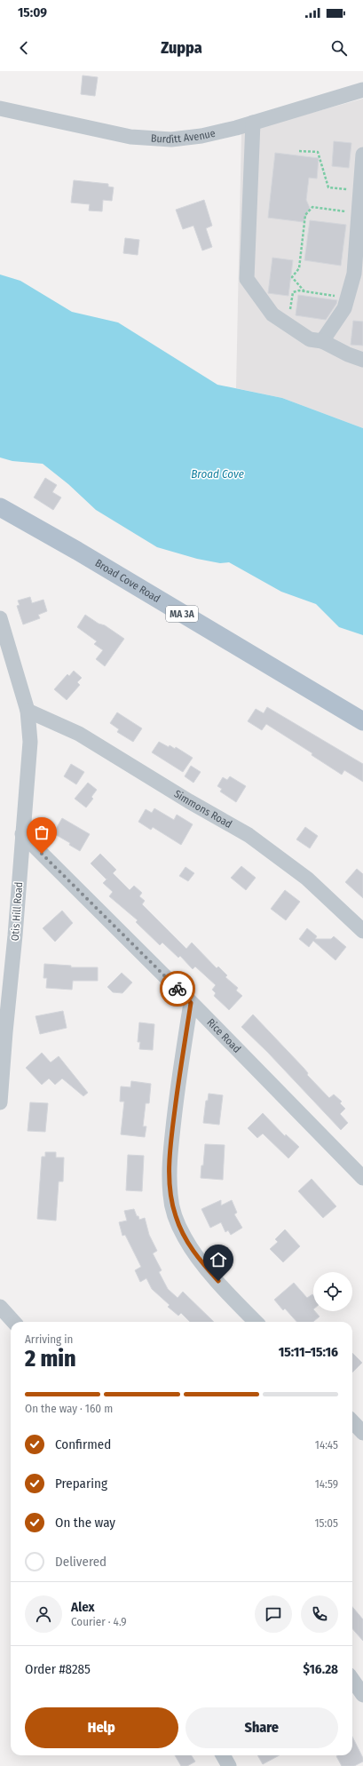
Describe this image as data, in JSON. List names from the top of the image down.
{
  "streets": {
    "main road": ["Broad Cove Road", "MA 3A"],
    "street": [
      "Burditt Avenue",
      "Simmons Road",
      "Otis Hill Road",
      "Rice Road"
    ]
  },
  "crossings": [
    ["Simmons Road", "Otis Hill Road"],
    ["Otis Hill Road", "Rice Road"]
  ],
  "water": ["Broad Cove"],
  "page": {
    "status": "15:09",
    "header": "Zuppa",
    "heading": ["2 min", "Arriving in", "15:11–15:16"],
    "panel": [
      "Alex",
      "Courier · 4.9",
      "Order #8285",
      "$16.28"
    ],
    "bar": "On the way · 160 m",
    "list": [
      ["Confirmed", "14:45"],
      ["Preparing", "14:59"],
      ["On the way", "15:05"],
      "Delivered"
    ],
    "buttons": ["Help", "Share"]
  }
}
